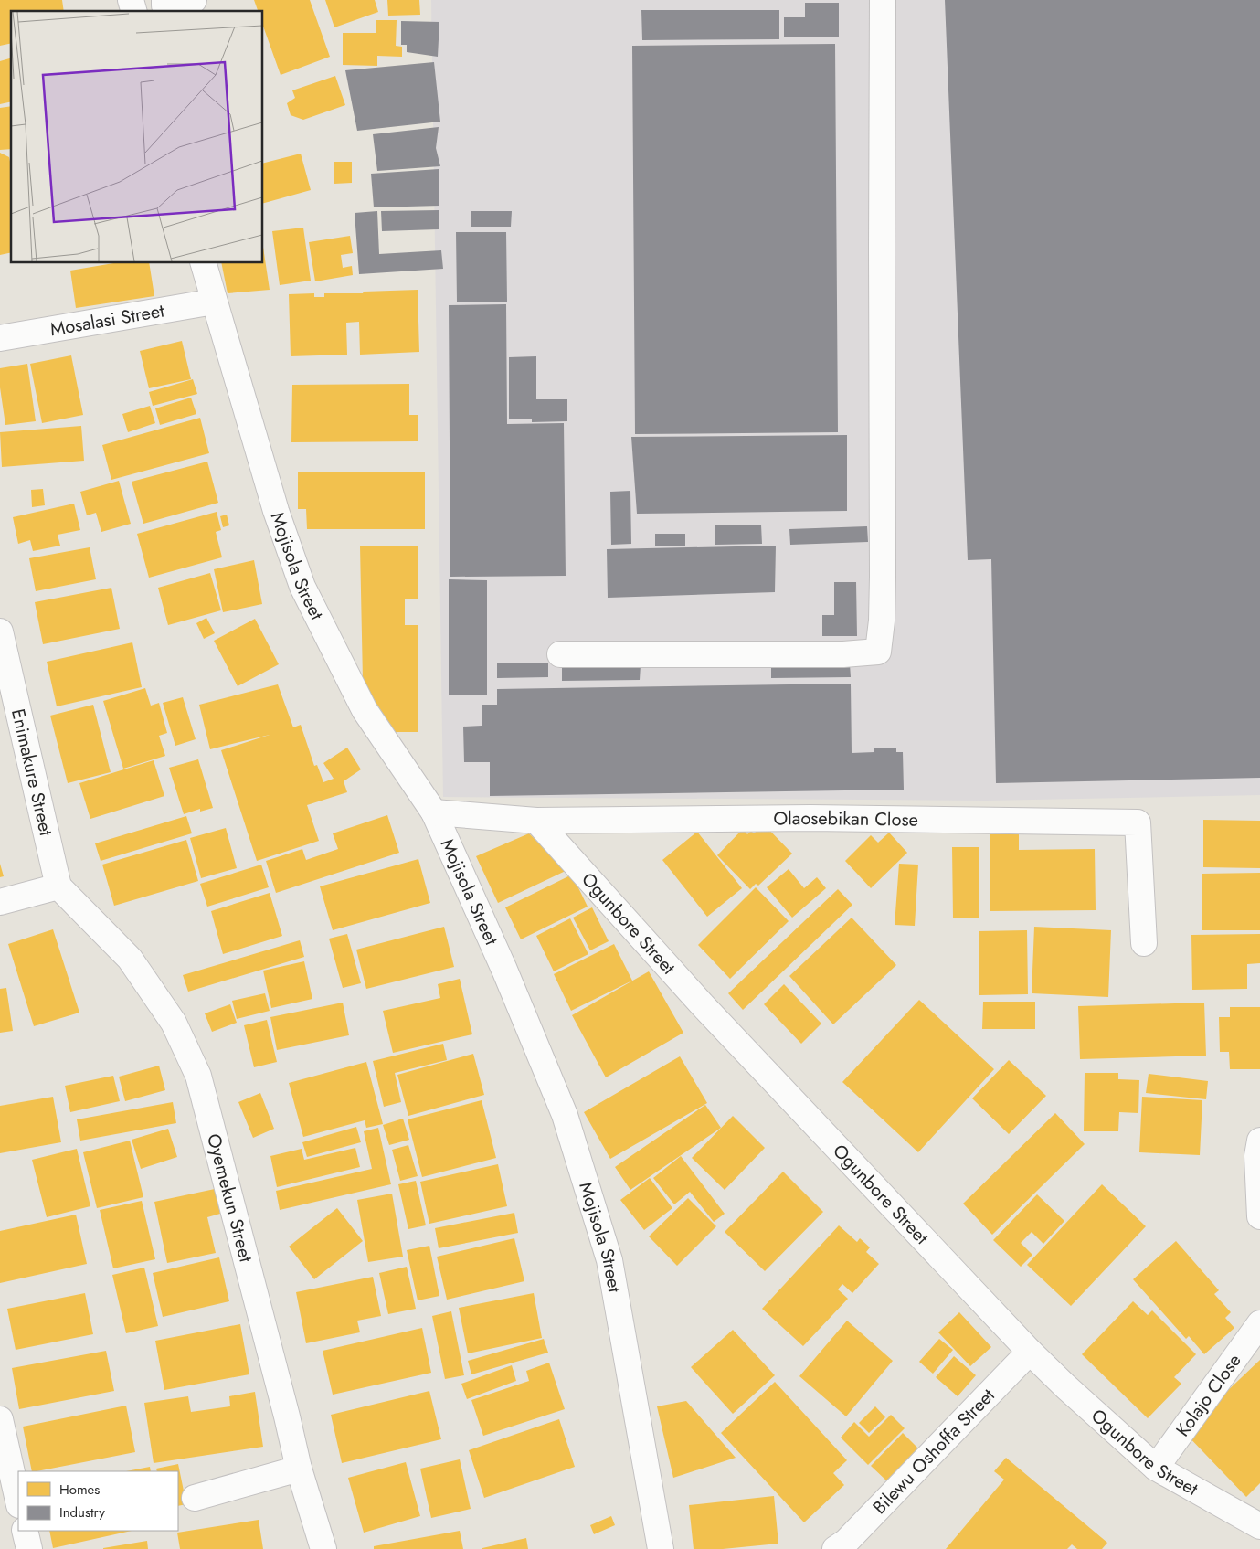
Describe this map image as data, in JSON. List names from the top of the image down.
{
  "streets": {
    "street": [
      "Mosalasi Street",
      "Mojisola Street",
      "Enimakure Street",
      "Olaosebikan Close",
      "Ogunbore Street",
      "Oyemekun Street",
      "Kolajo Close",
      "Bilewu Oshoffa Street"
    ]
  },
  "crossings": [
    ["Mosalasi Street", "Mojisola Street"],
    ["Mojisola Street", "Olaosebikan Close"],
    ["Enimakure Street", "Oyemekun Street"],
    ["Olaosebikan Close", "Ogunbore Street"],
    ["Ogunbore Street", "Kolajo Close"],
    ["Ogunbore Street", "Bilewu Oshoffa Street"]
  ],
  "legend": ["Homes", "Industry"]
}
